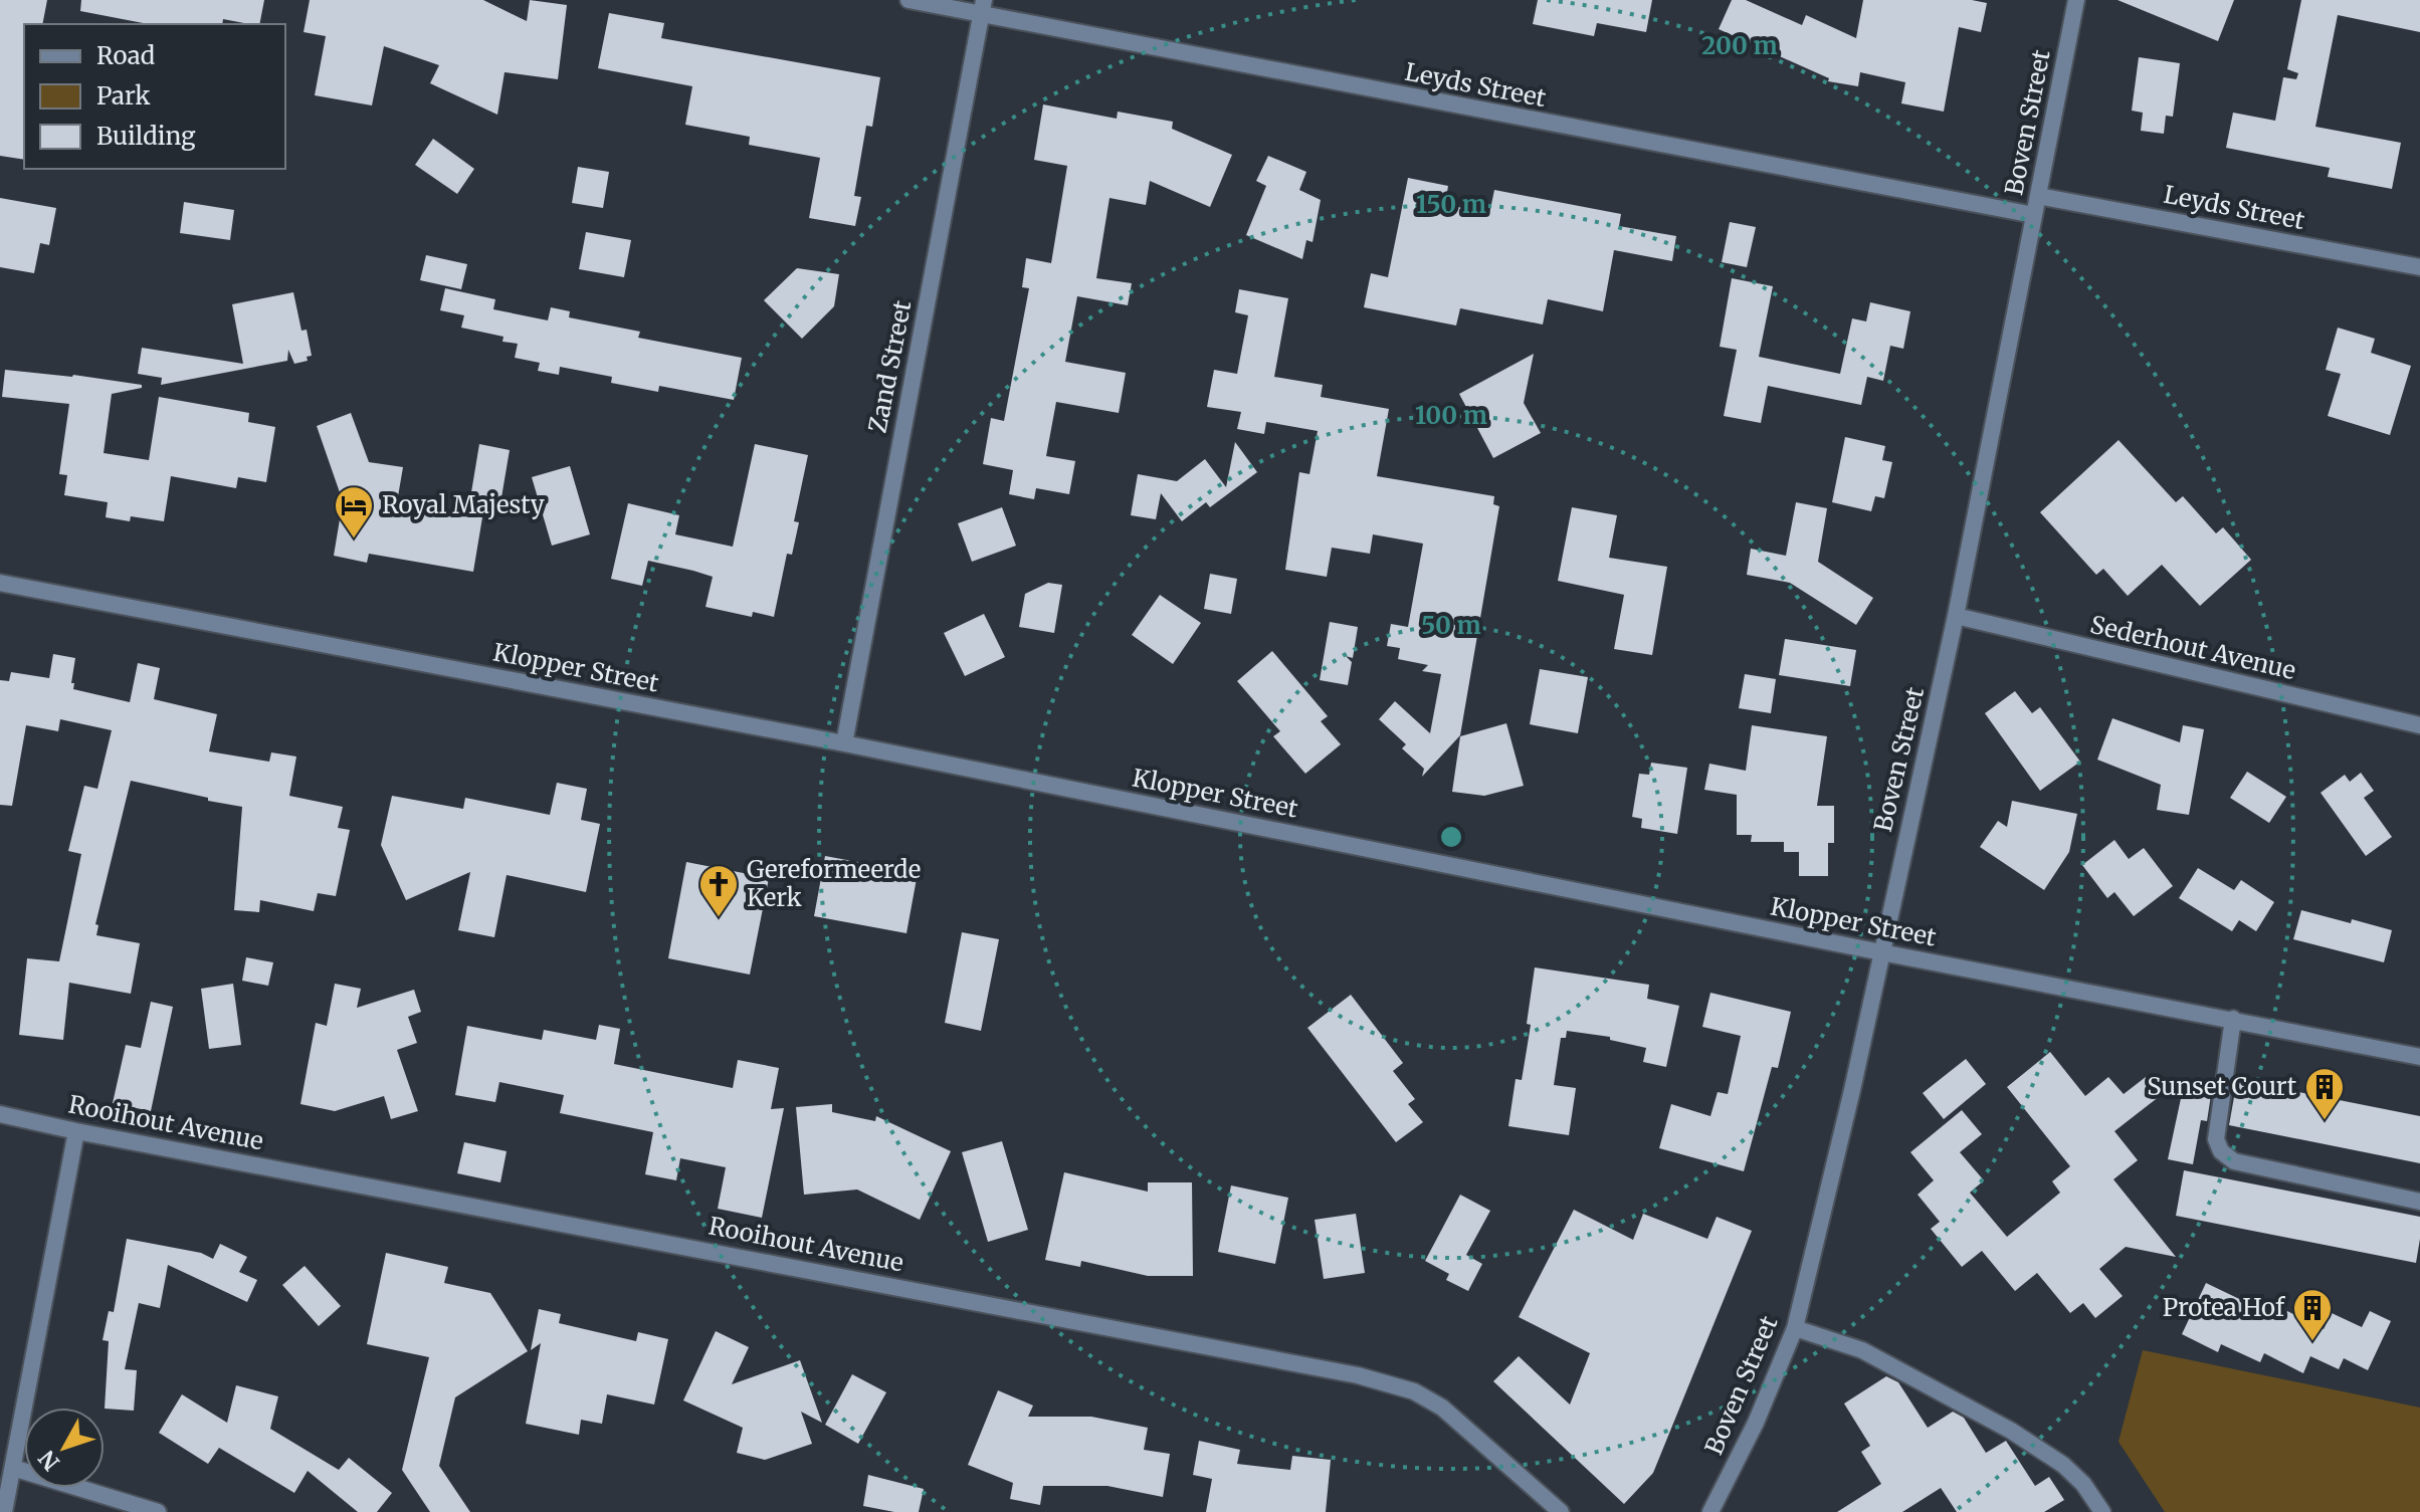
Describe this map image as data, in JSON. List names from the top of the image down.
{
  "streets": {
    "street": [
      "Leyds Street",
      "Boven Street",
      "Zand Street",
      "Sederhout Avenue",
      "Klopper Street",
      "Rooihout Avenue"
    ]
  },
  "crossings": [
    ["Leyds Street", "Boven Street"],
    ["Leyds Street", "Zand Street"],
    ["Boven Street", "Sederhout Avenue"],
    ["Boven Street", "Klopper Street"],
    ["Zand Street", "Klopper Street"]
  ],
  "places": {
    "hotel": ["Royal Majesty"],
    "church": ["Gereformeerde Kerk"],
    "building": ["Sunset Court", "Protea Hof"]
  },
  "legend": ["Road", "Park", "Building"],
  "north": "bottom left",
  "rings": [
    "200 m",
    "150 m",
    "100 m",
    "50 m"
  ]
}
